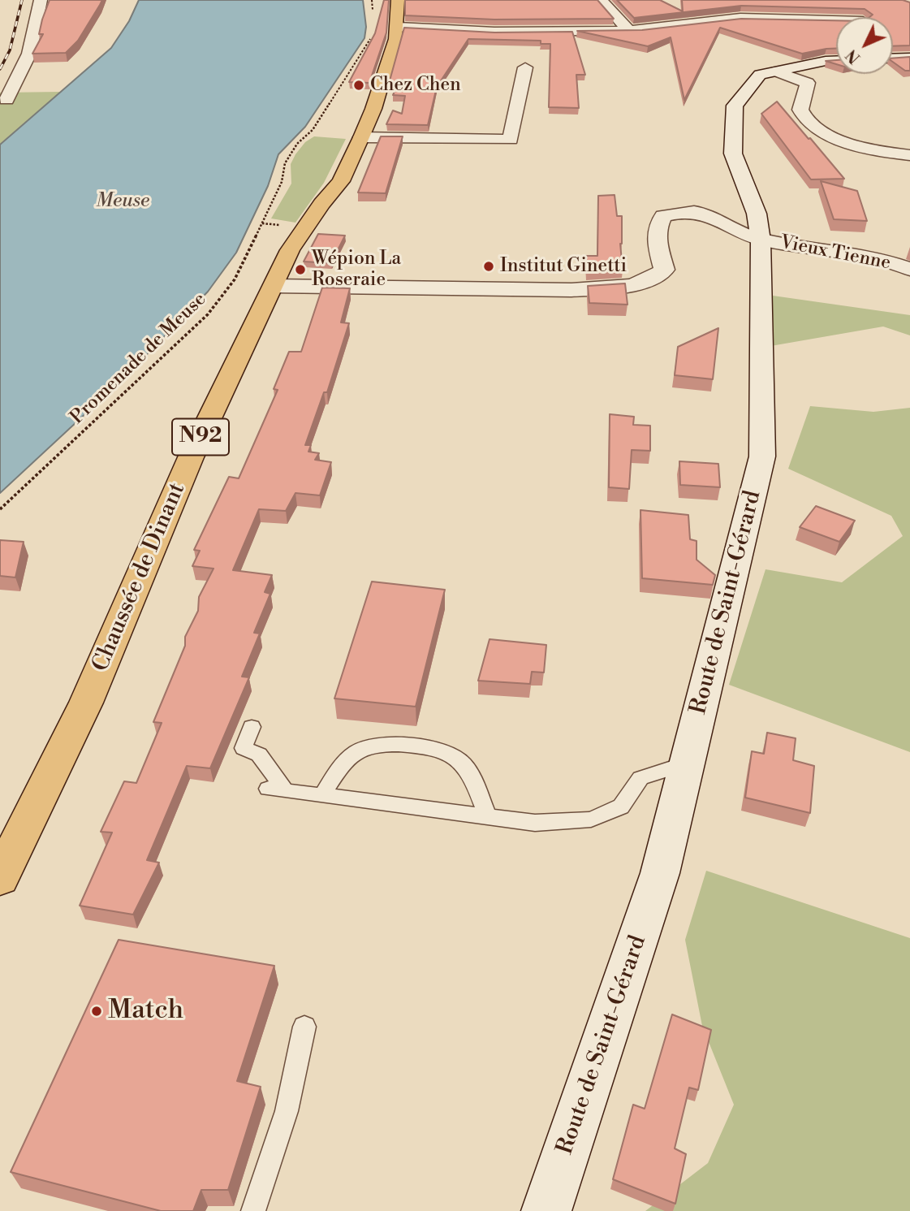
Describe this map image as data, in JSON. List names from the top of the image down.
{
  "streets": {
    "main road": ["N92", "Chaussée de Dinant"],
    "street": ["Vieux Tienne", "Route de Saint-Gérard"],
    "path": ["Promenade de Meuse"]
  },
  "crossings": [
    ["Vieux Tienne", "Chaussée de Dinant"],
    ["Vieux Tienne", "Route de Saint-Gérard"]
  ],
  "water": ["Meuse"],
  "places": [
    "Chez Chen",
    "Institut Ginetti",
    "Wépion La Roseraie",
    "Match"
  ],
  "north": "bottom left"
}
